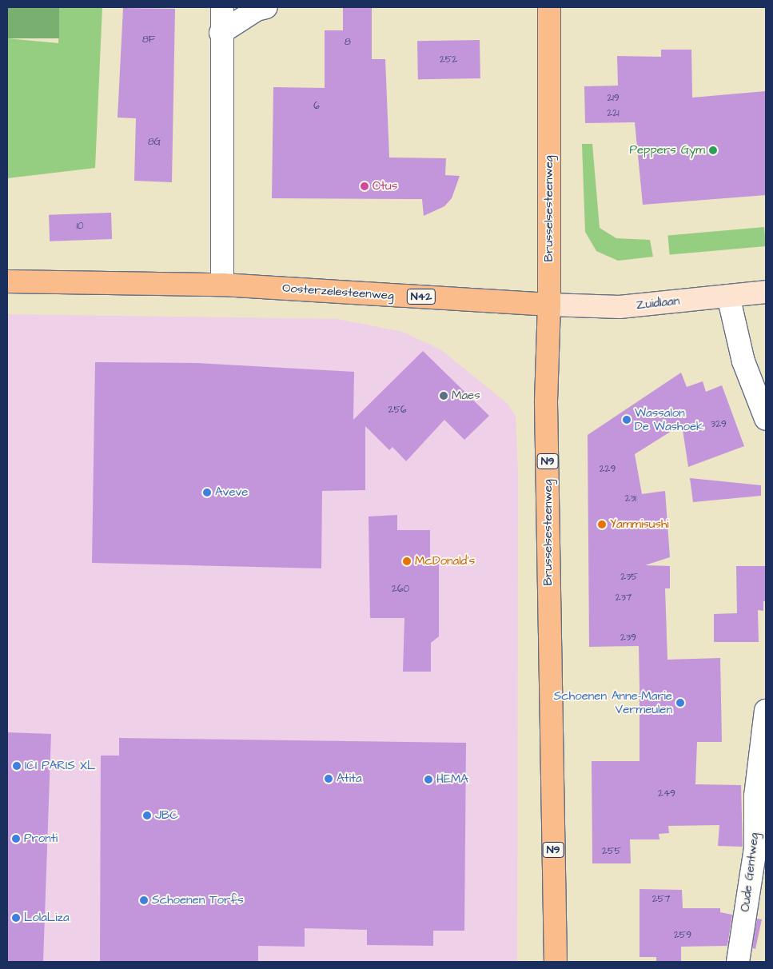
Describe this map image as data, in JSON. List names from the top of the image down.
{
  "streets": {
    "main road": [
      "Brusselsesteenweg",
      "Oosterzelesteenweg",
      "N42",
      "Zuidlaan",
      "N9"
    ],
    "street": ["Oude Gentweg"]
  },
  "crossings": [
    ["Brusselsesteenweg", "Oosterzelesteenweg"],
    ["Brusselsesteenweg", "Zuidlaan"],
    ["Oosterzelesteenweg", "Zuidlaan"]
  ],
  "places": [
    "Peppers Gym",
    "Otus",
    "Maes",
    "Wassalon De Washoek",
    "Aveve",
    "Yammisushi",
    "McDonald's",
    "Schoenen Anne-Marie Vermeulen",
    "ICI PARIS XL",
    "Atita",
    "HEMA",
    "JBC",
    "Pronti",
    "Schoenen Torfs",
    "LolaLiza"
  ],
  "house_numbers": [
    "8F",
    "8",
    "252",
    "219",
    "6",
    "221",
    "8G",
    "10",
    "256",
    "329",
    "229",
    "231",
    "235",
    "260",
    "237",
    "239",
    "249",
    "255",
    "257",
    "259"
  ]
}
